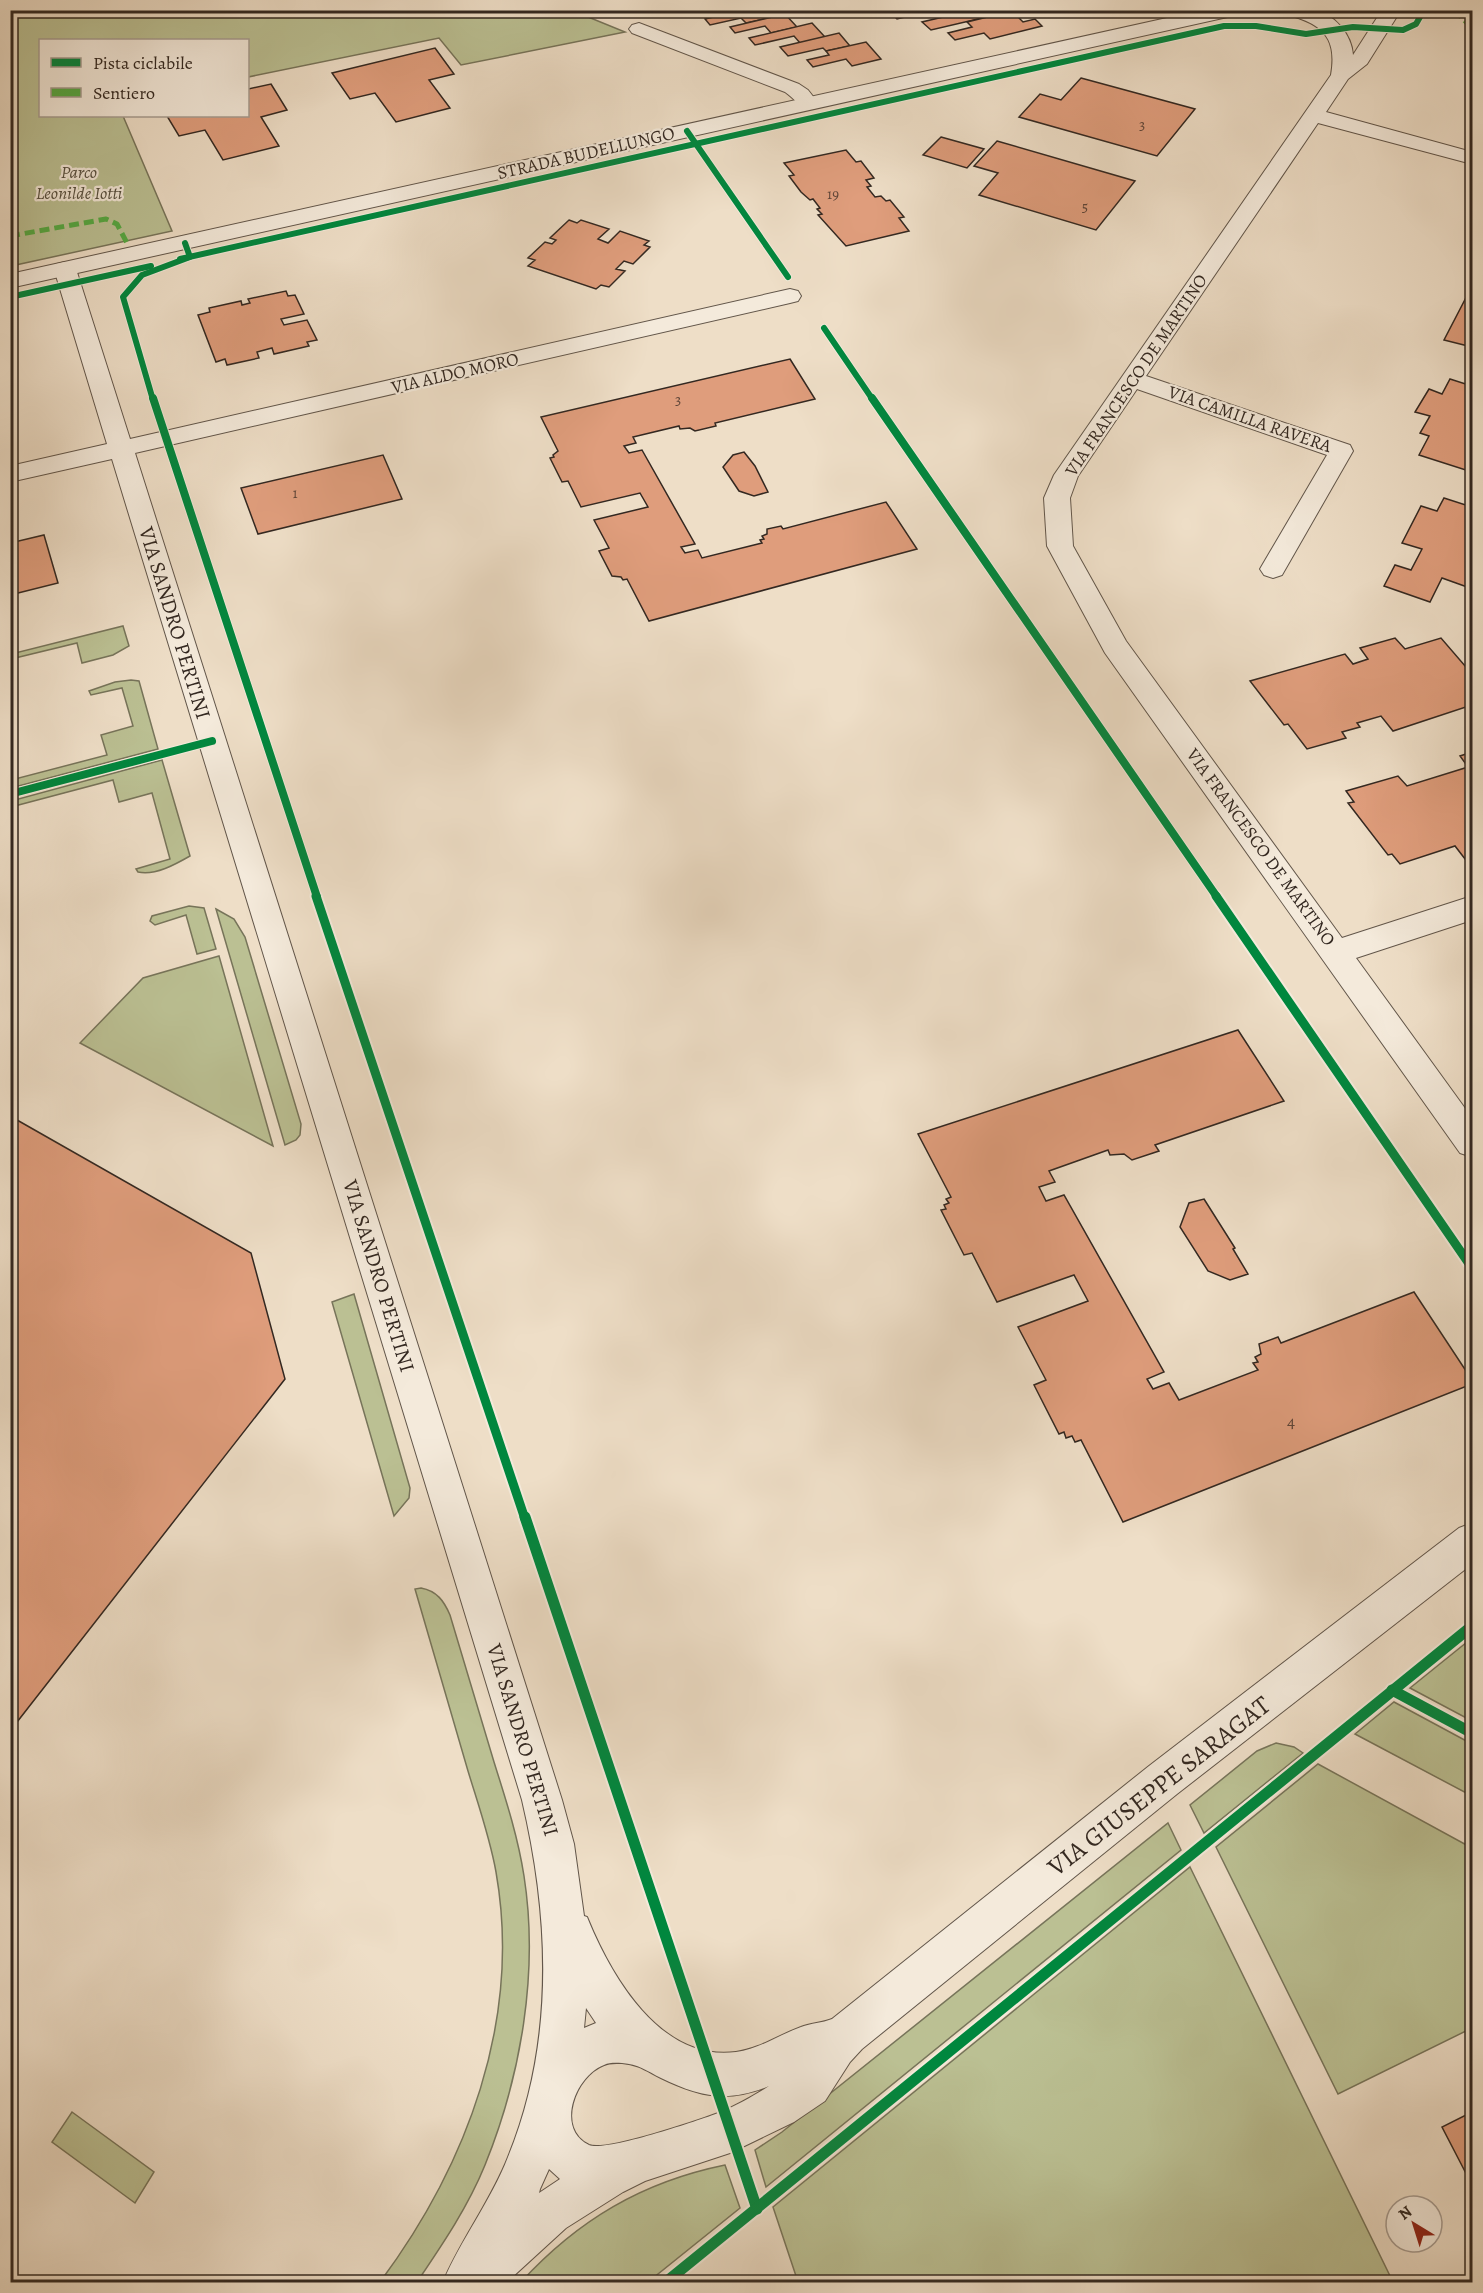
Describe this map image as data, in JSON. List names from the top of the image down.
{
  "streets": {
    "street": [
      "STRADA BUDELLUNGO",
      "VIA ALDO MORO",
      "VIA FRANCESCO DE MARTINO",
      "VIA CAMILLA RAVERA",
      "VIA SANDRO PERTINI",
      "VIA GIUSEPPE SARAGAT"
    ]
  },
  "crossings": [
    ["STRADA BUDELLUNGO", "VIA SANDRO PERTINI"],
    ["VIA ALDO MORO", "VIA SANDRO PERTINI"],
    ["VIA FRANCESCO DE MARTINO", "VIA CAMILLA RAVERA"],
    ["VIA SANDRO PERTINI", "VIA GIUSEPPE SARAGAT"]
  ],
  "parks": ["Parco Leonilde Iotti"],
  "house_numbers": [
    "3",
    "19",
    "5",
    "3",
    "1",
    "4"
  ],
  "legend": ["Pista ciclabile", "Sentiero"],
  "north": "top left"
}
